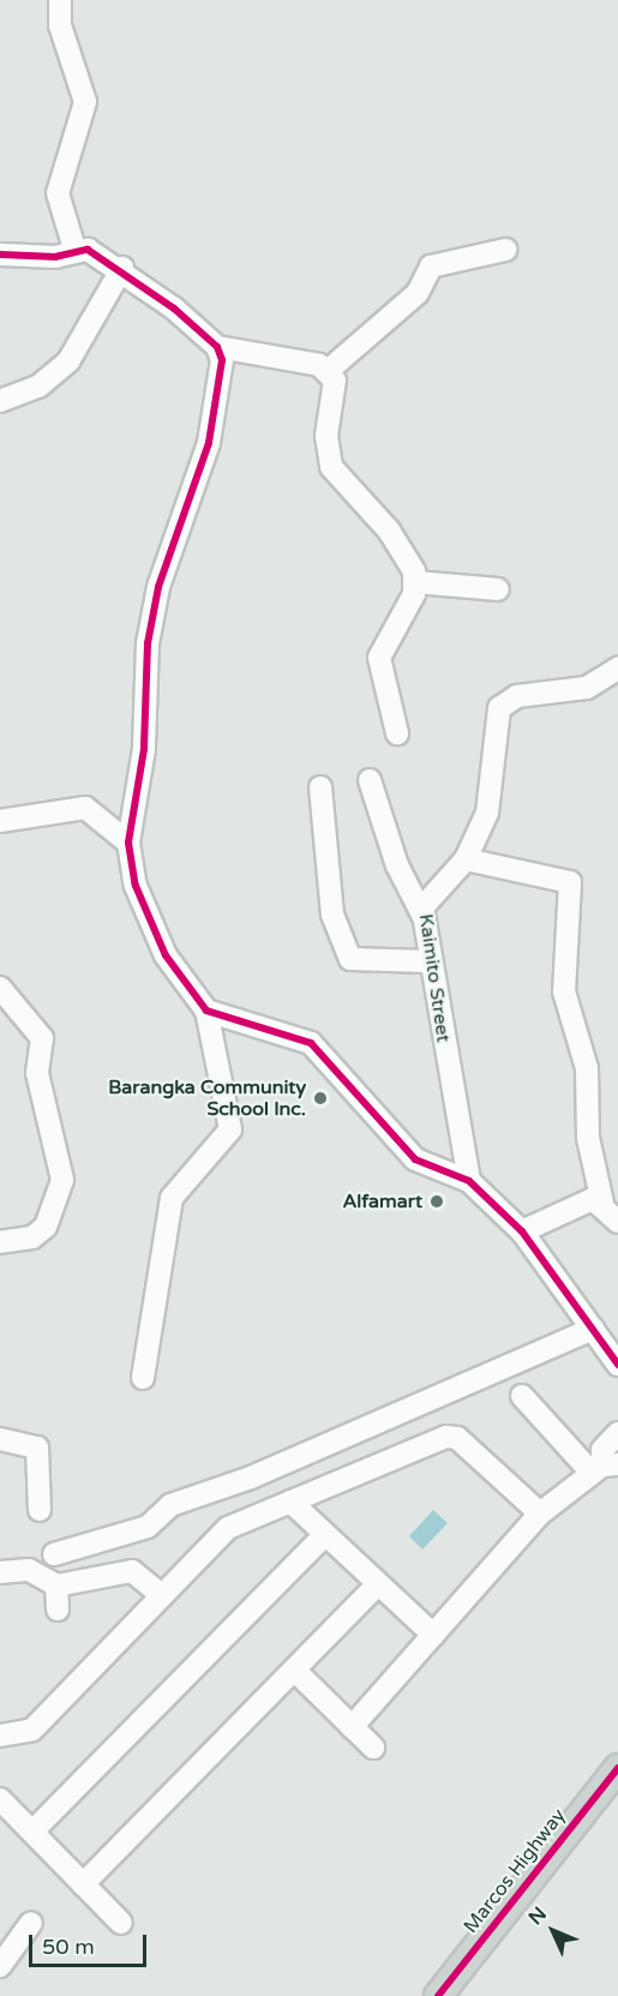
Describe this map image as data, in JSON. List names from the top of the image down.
{
  "streets": {
    "main road": ["Marcos Highway"],
    "street": ["Kaimito Street"]
  },
  "places": ["Barangka Community School Inc.", "Alfamart"],
  "scale_bar": "50 m",
  "north": "top left"
}
